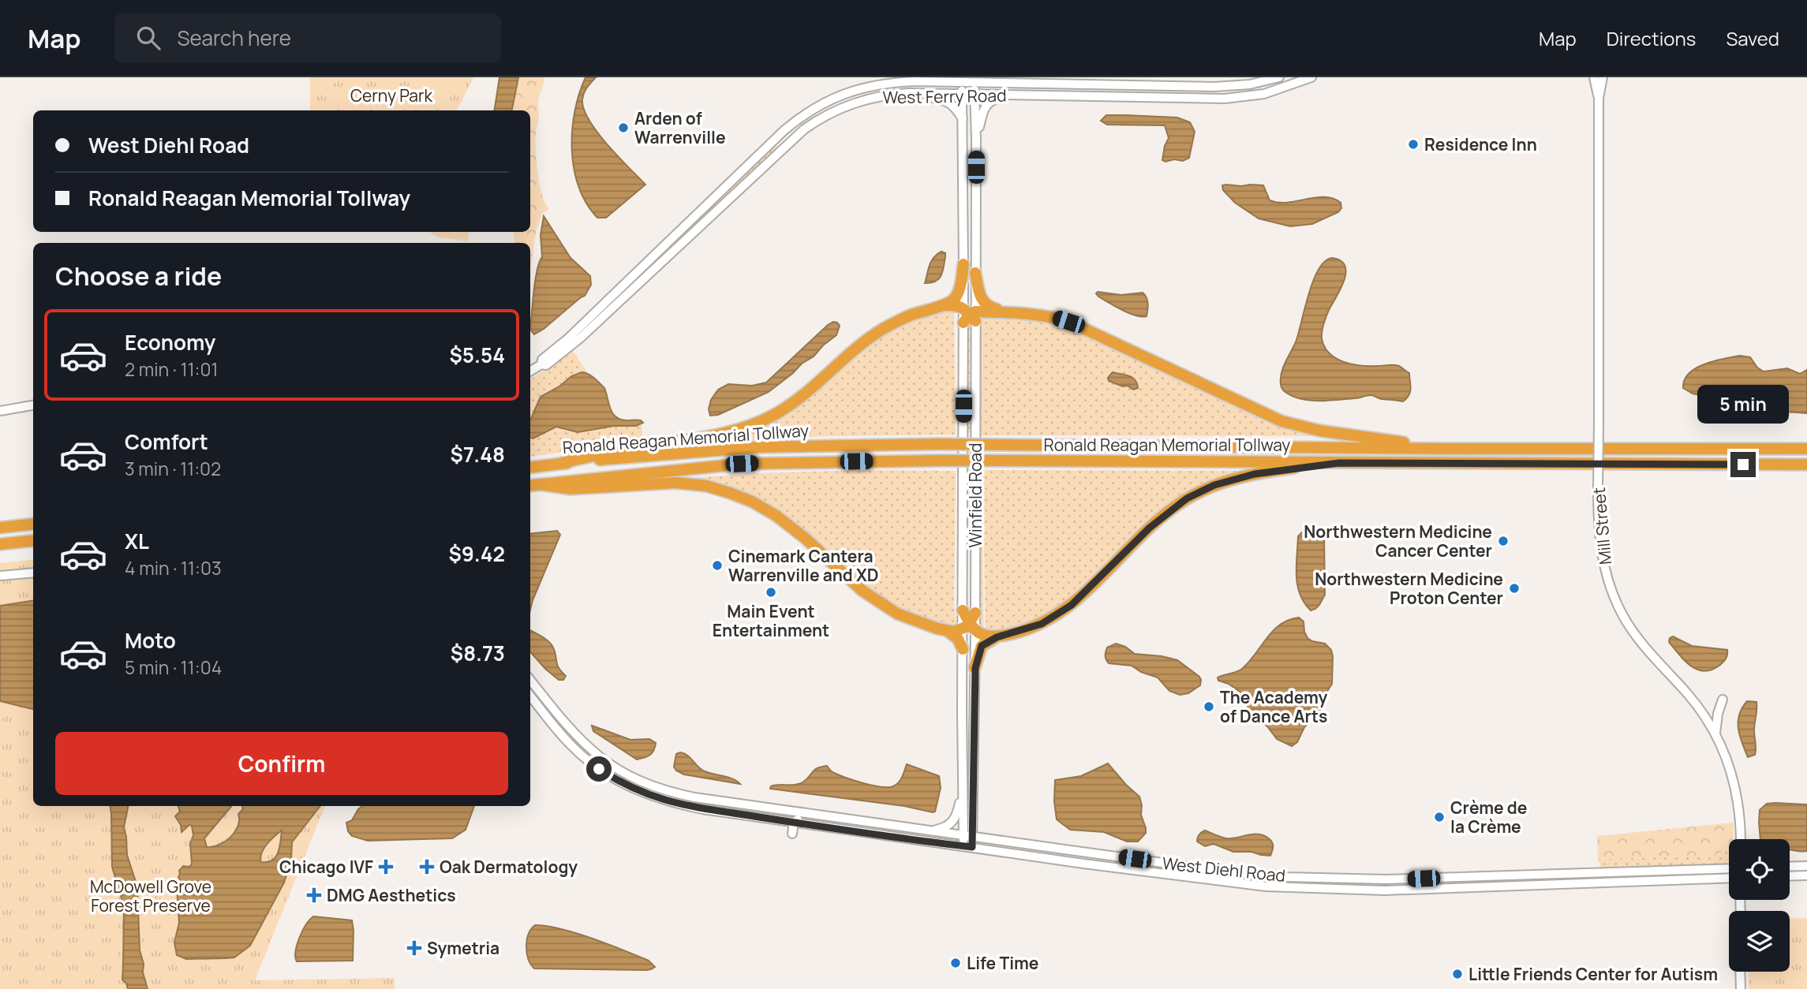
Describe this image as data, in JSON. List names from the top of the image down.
{
  "streets": {
    "highway": ["Ronald Reagan Memorial Tollway"],
    "main road": [
      "West Ferry Road",
      "Winfield Road",
      "Mill Street",
      "West Diehl Road"
    ]
  },
  "crossings": [
    ["West Ferry Road", "Winfield Road"],
    ["Winfield Road", "West Diehl Road"]
  ],
  "parks": ["Cerny Park", "McDowell Grove Forest Preserve"],
  "places": {
    "other": [
      "Arden of Warrenville",
      "Residence Inn",
      "Northwestern Medicine Cancer Center",
      "Cinemark Cantera Warrenville and XD",
      "Northwestern Medicine Proton Center",
      "Main Event Entertainment",
      "The Academy of Dance Arts",
      "Crème de la Crème",
      "Life Time",
      "Little Friends Center for Autism"
    ],
    "health": [
      "Chicago IVF",
      "Oak Dermatology",
      "DMG Aesthetics",
      "Symetria"
    ]
  },
  "page": {
    "header": "Map",
    "search": "Search here",
    "nav": ["Map", "Directions", "Saved"],
    "banner": ["West Diehl Road", "Ronald Reagan Memorial Tollway"],
    "heading": "Choose a ride",
    "list": [
      {
        "name": "Economy",
        "note": "2 min · 11:01",
        "value": "$5.54"
      },
      {
        "name": "Comfort",
        "note": "3 min · 11:02",
        "value": "$7.48"
      },
      {
        "name": "XL",
        "note": "4 min · 11:03",
        "value": "$9.42"
      },
      {
        "name": "Moto",
        "note": "5 min · 11:04",
        "value": "$8.73"
      }
    ],
    "bubble": "5 min",
    "buttons": "Confirm"
  }
}
